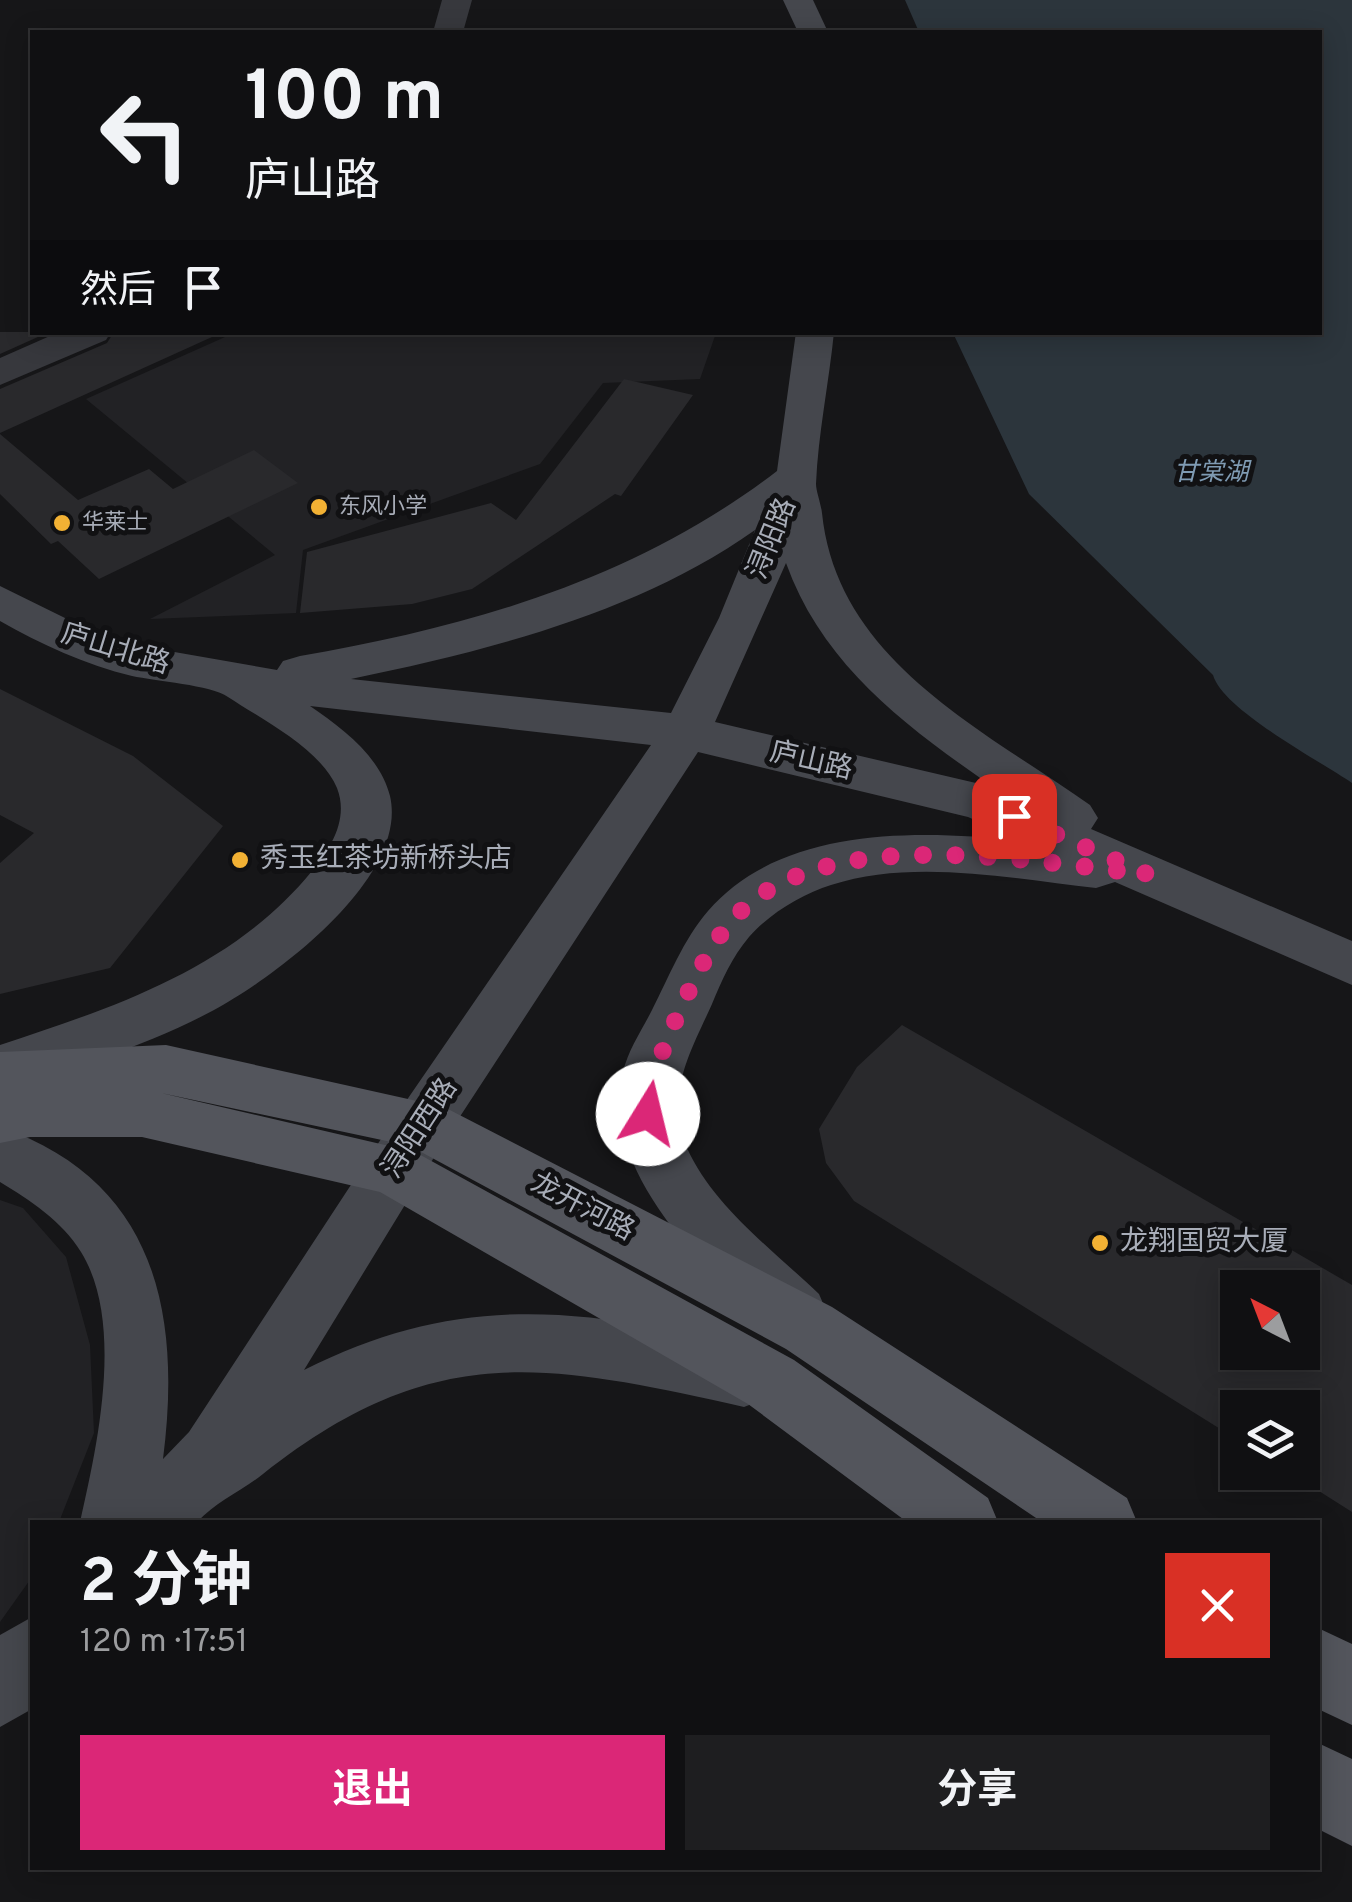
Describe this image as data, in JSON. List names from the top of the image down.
{
  "streets": {
    "main road": [
      "浔阳路",
      "庐山北路",
      "庐山路",
      "浔阳西路",
      "龙开河路"
    ]
  },
  "crossings": [
    ["浔阳路", "庐山路"],
    ["浔阳路", "浔阳西路"],
    ["庐山北路", "庐山路"],
    ["庐山路", "浔阳西路"],
    ["浔阳西路", "龙开河路"]
  ],
  "water": ["甘棠湖"],
  "places": [
    "东风小学",
    "华莱士",
    "秀玉红茶坊新桥头店",
    "龙翔国贸大厦"
  ],
  "north": "top left",
  "page": {
    "turn": ["100 m", "庐山路"],
    "then": "然后",
    "heading": ["2 分钟", "120 m · 17:51"],
    "buttons": ["退出", "分享"]
  }
}
